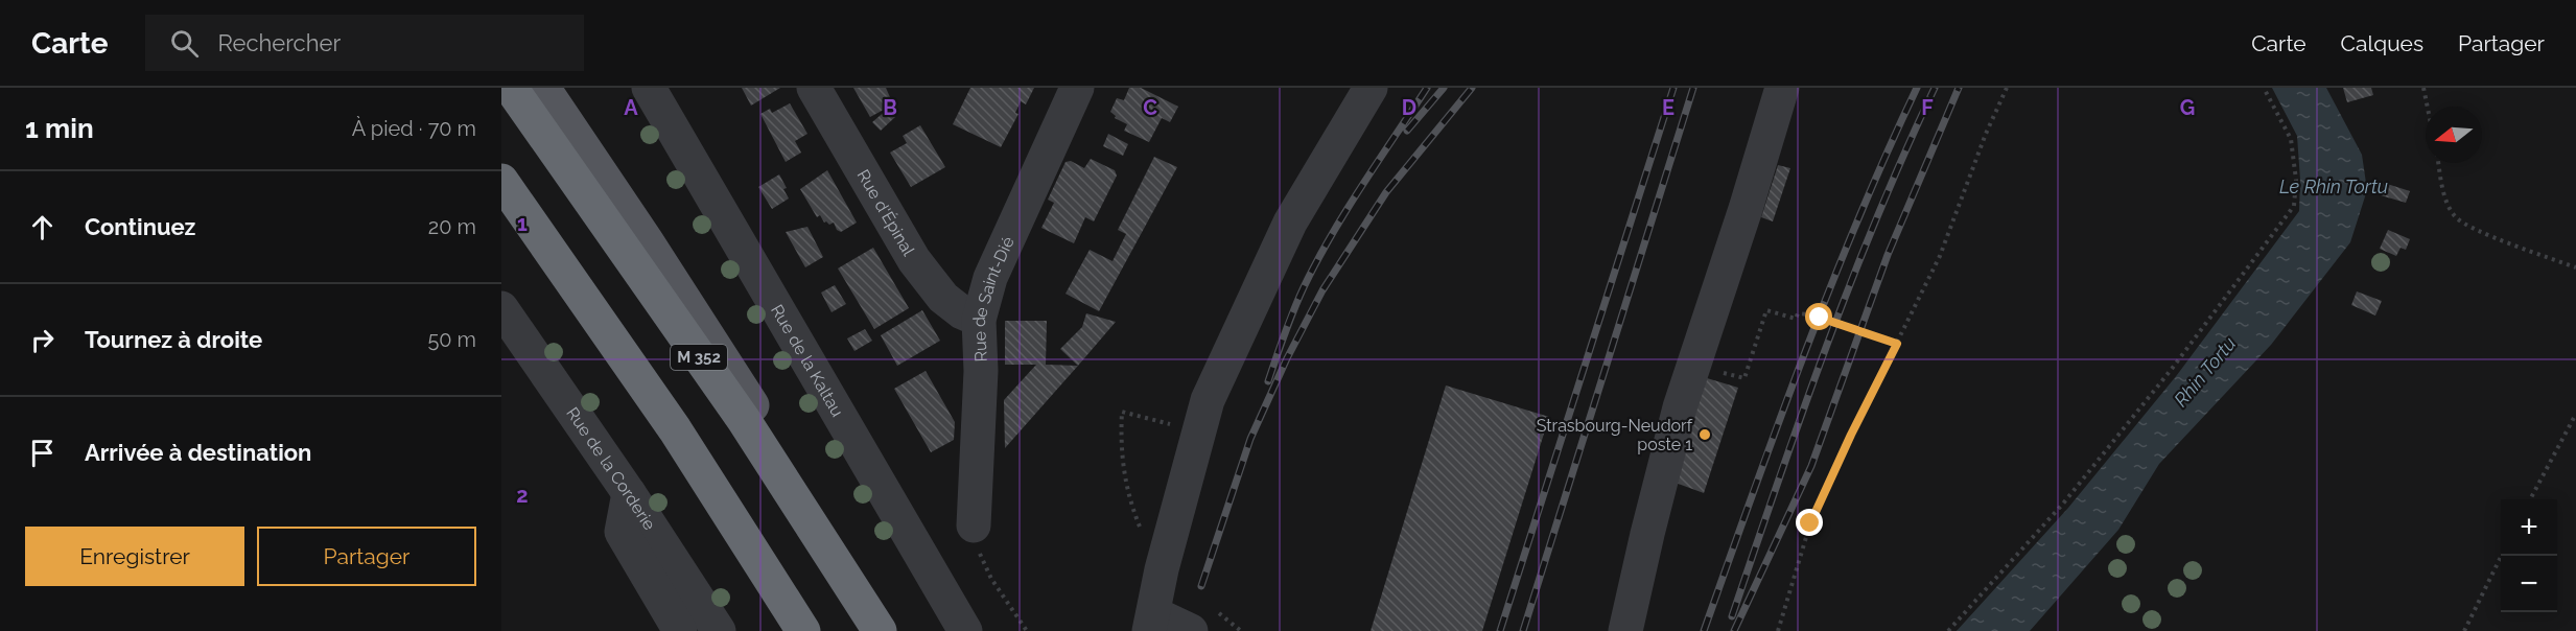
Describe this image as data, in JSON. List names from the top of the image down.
{
  "streets": {
    "highway": ["M 352"],
    "street": [
      "Rue d'Épinal",
      "Rue de Saint-Dié",
      "Rue de la Kaltau",
      "Rue de la Corderie"
    ]
  },
  "crossings": [
    ["Rue d'Épinal", "Rue de Saint-Dié"]
  ],
  "water": ["Le Rhin Tortu", "Rhin Tortu"],
  "places": ["Strasbourg-Neudorf poste 1"],
  "north": "left",
  "page": {
    "header": "Carte",
    "search": "Rechercher",
    "nav": ["Carte", "Calques", "Partager"],
    "heading": ["1 min", "À pied · 70 m"],
    "list": [
      ["Continuez", "20 m"],
      ["Tournez à droite", "50 m"],
      "Arrivée à destination"
    ],
    "map_buttons": ["+", "−"],
    "buttons": ["Enregistrer", "Partager"]
  },
  "grid": {
    "columns": [
      "A",
      "B",
      "C",
      "D",
      "E",
      "F",
      "G"
    ],
    "rows": ["1", "2"]
  }
}
